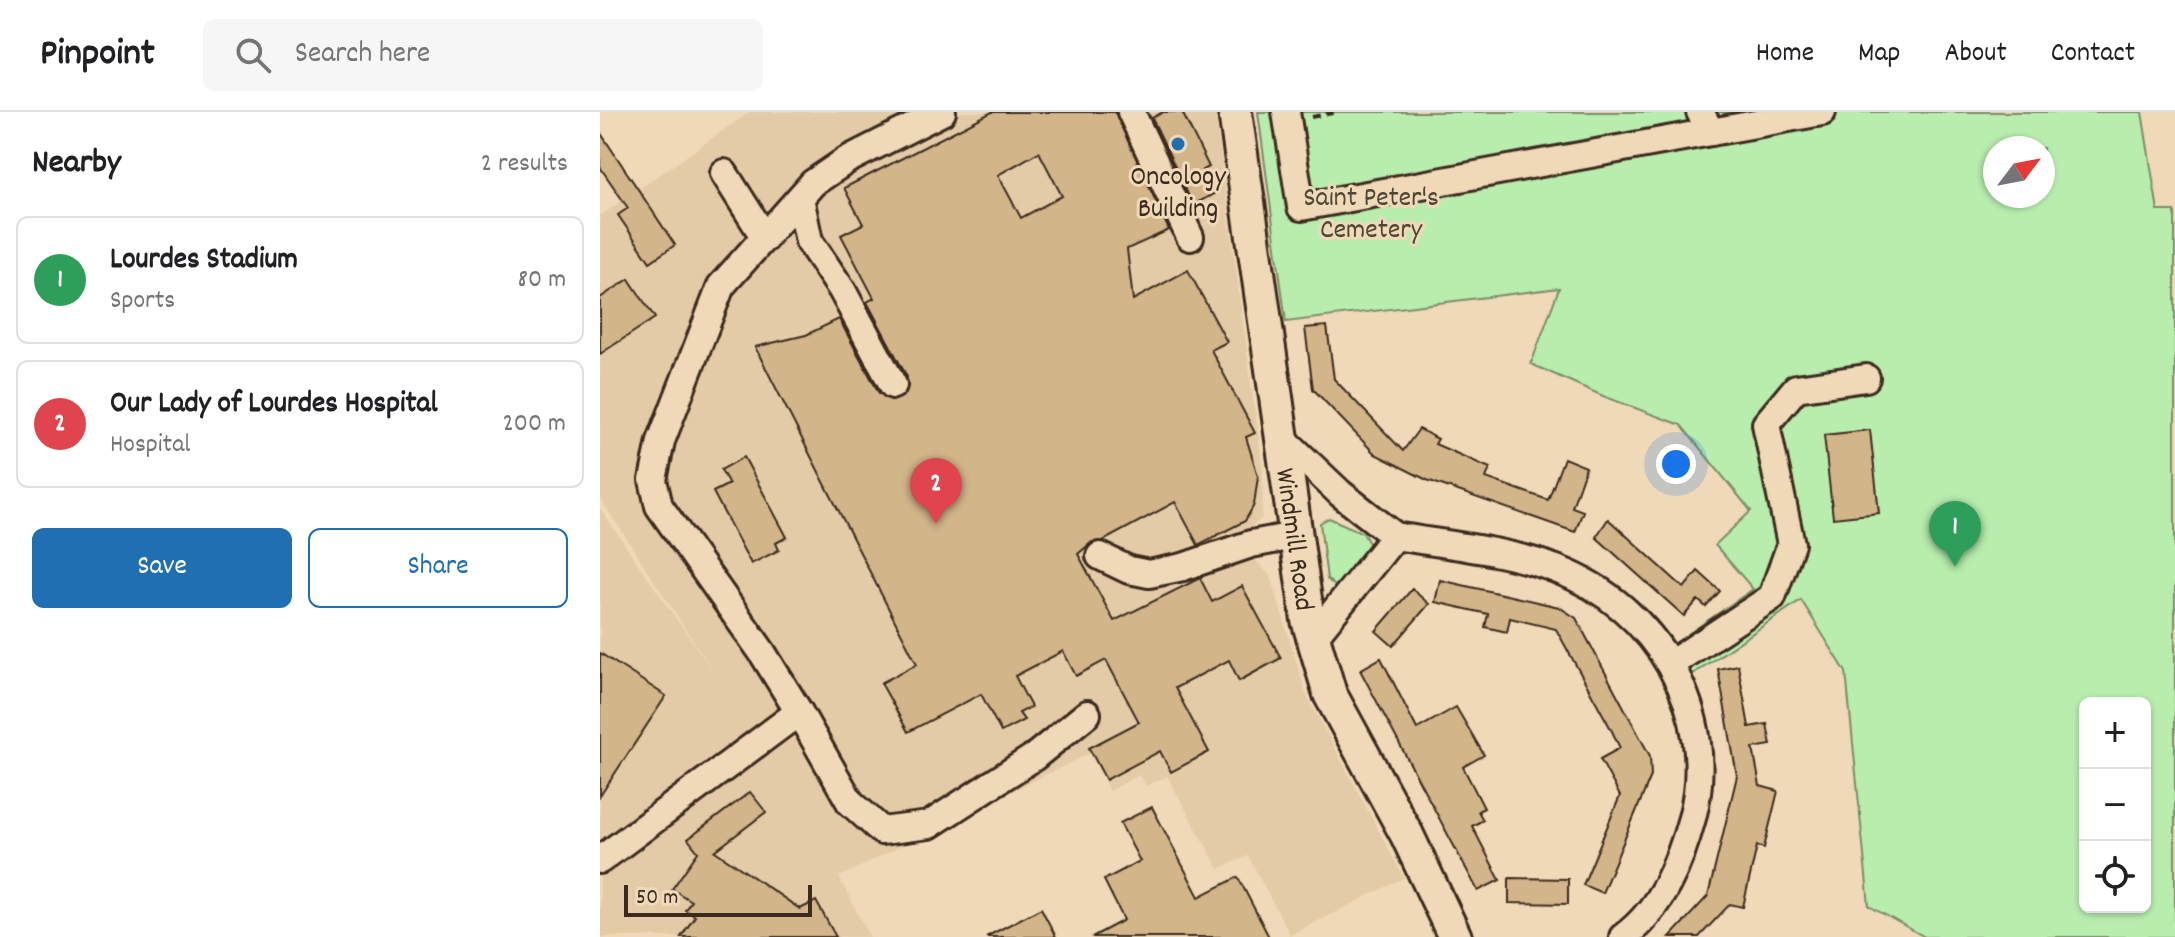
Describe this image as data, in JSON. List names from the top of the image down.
{
  "streets": {
    "main road": ["Windmill Road"]
  },
  "parks": ["Saint Peter's Cemetery"],
  "places": ["Oncology Building"],
  "scale_bar": "50 m",
  "north": "top right",
  "page": {
    "header": "Pinpoint",
    "search": "Search here",
    "nav": [
      "Home",
      "Map",
      "About",
      "Contact"
    ],
    "heading": ["Nearby", "2 results"],
    "list": [
      {
        "mark": "1",
        "name": "Lourdes Stadium",
        "note": "Sports",
        "value": "80 m"
      },
      {
        "mark": "2",
        "name": "Our Lady of Lourdes Hospital",
        "note": "Hospital",
        "value": "200 m"
      }
    ],
    "pins": ["2", "1"],
    "buttons": ["Save", "Share"],
    "map_buttons": ["+", "−"],
    "scale": "50 m"
  }
}
